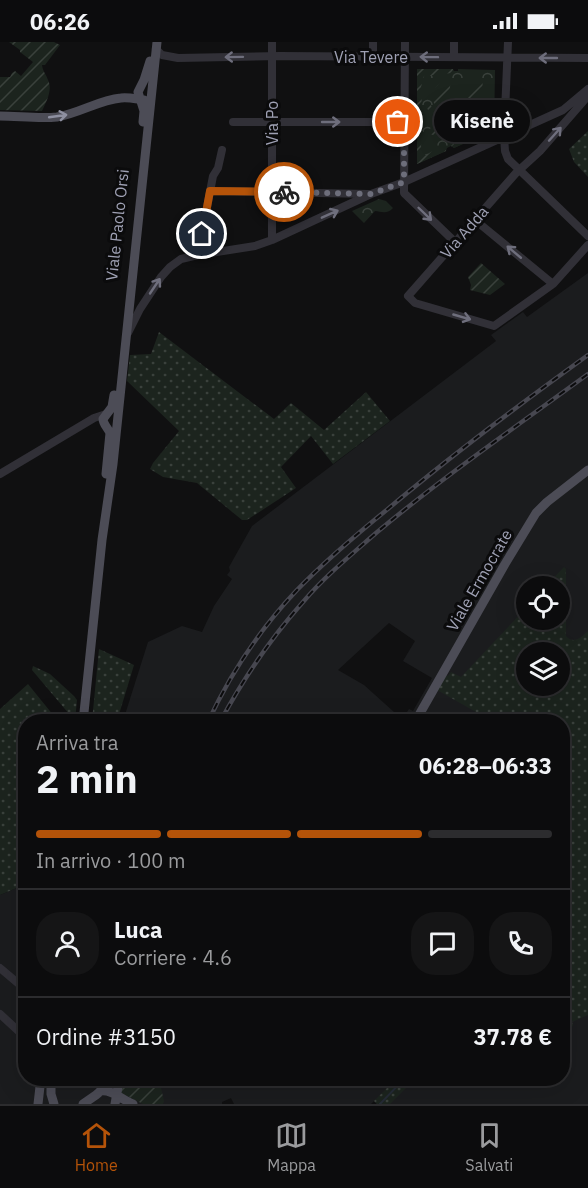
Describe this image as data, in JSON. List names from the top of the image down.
{
  "streets": {
    "main road": ["Viale Paolo Orsi", "Viale Ermocrate"],
    "street": ["Via Tevere", "Via Po", "Via Adda"]
  },
  "crossings": [
    ["Via Tevere", "Via Po"],
    ["Via Tevere", "Viale Paolo Orsi"]
  ],
  "one_way": ["Via Tevere"],
  "places": ["Kisenè"],
  "page": {
    "status": "06:26",
    "bubble": "Kisenè",
    "heading": ["2 min", "Arriva tra", "06:28–06:33"],
    "panel": [
      "Luca",
      "Corriere · 4.6",
      "Ordine #3150",
      "37.78 €"
    ],
    "bar": "In arrivo · 100 m",
    "tabs": ["Home", "Mappa", "Salvati"]
  }
}
